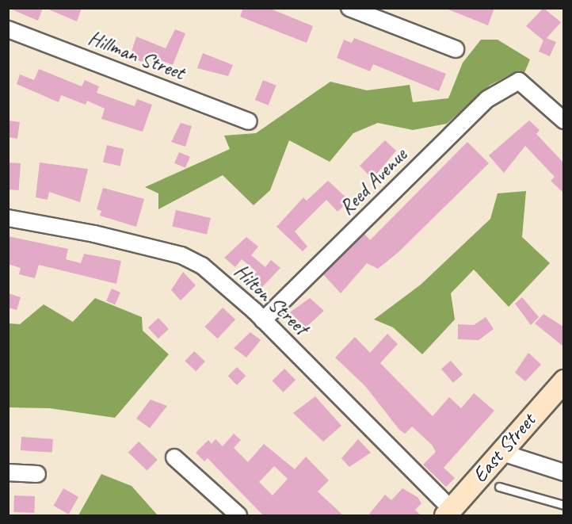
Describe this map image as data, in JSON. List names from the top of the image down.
{
  "streets": {
    "main road": ["East Street"],
    "street": ["Hillman Street", "Reed Avenue", "Hilton Street"]
  },
  "crossings": [
    ["Reed Avenue", "Hilton Street"],
    ["Hilton Street", "East Street"]
  ]
}
